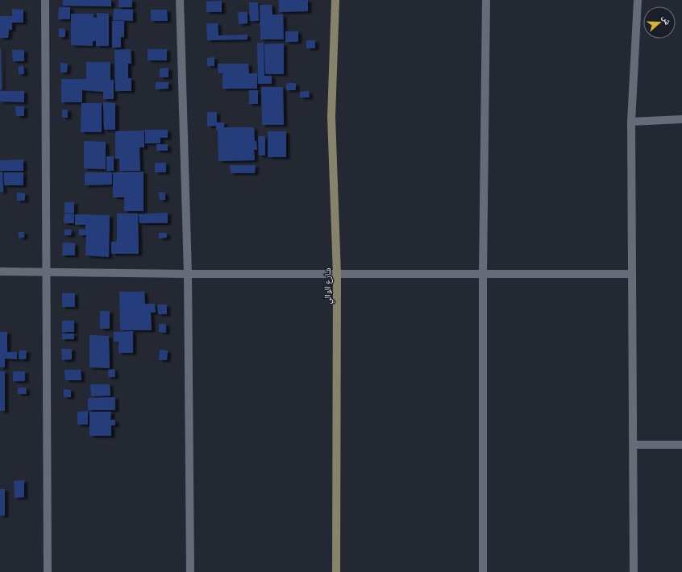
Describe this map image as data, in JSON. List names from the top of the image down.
{
  "streets": {
    "main road": ["شارع الوالي"]
  },
  "north": "right"
}
